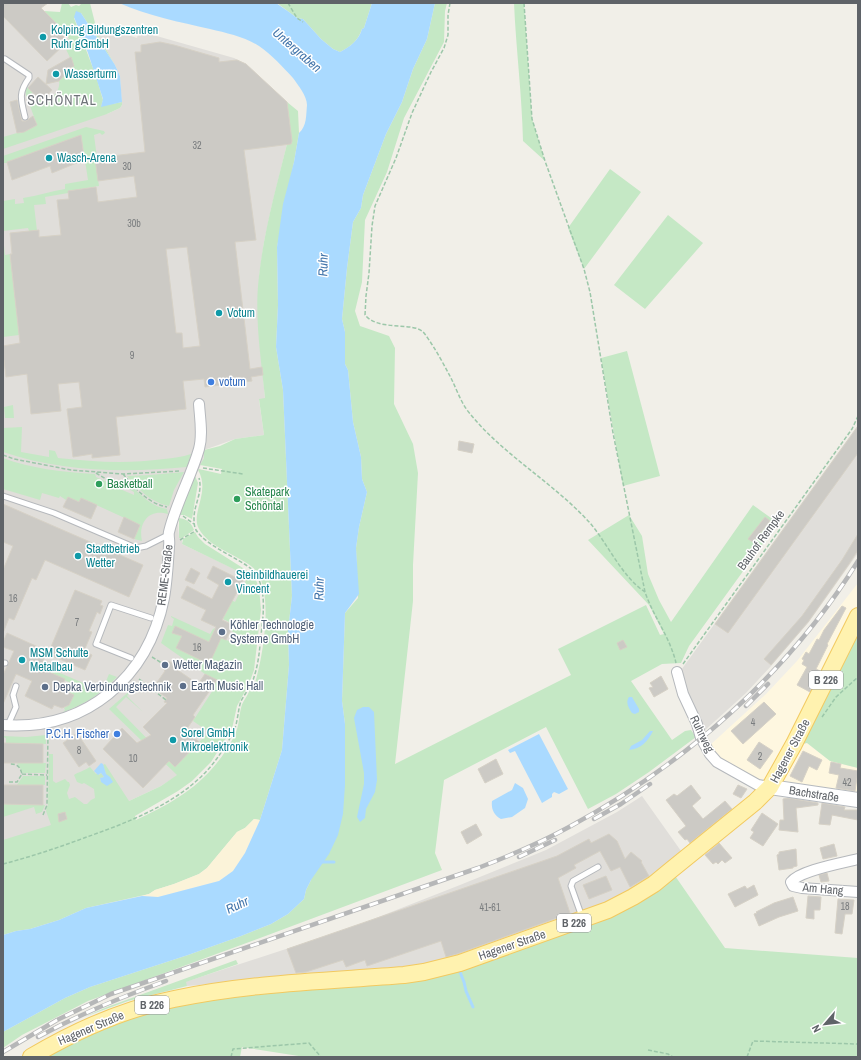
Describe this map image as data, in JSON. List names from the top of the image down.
{
  "streets": {
    "main road": ["B 226", "Hagener Straße"],
    "street": [
      "REME-Straße",
      "Ruhrweg",
      "Bachstraße",
      "Am Hang"
    ],
    "path": ["Bauhof Rempke"]
  },
  "crossings": [
    ["Bauhof Rempke", "Ruhrweg"],
    ["Ruhrweg", "Hagener Straße"],
    ["Ruhrweg", "Bachstraße"],
    ["Hagener Straße", "Bachstraße"]
  ],
  "districts": ["SCHÖNTAL"],
  "water": ["Untergraben", "Ruhr"],
  "places": [
    "Kolping Bildungszentren Ruhr gGmbH",
    "Wasserturm",
    "Wasch-Arena",
    "Votum",
    "votum",
    "Basketball",
    "Skatepark Schöntal",
    "Stadtbetrieb Wetter",
    "Steinbildhauerei Vincent",
    "Köhler Technologie Systeme GmbH",
    "MSM Schulte Metallbau",
    "Wetter Magazin",
    "Earth Music Hall",
    "Depka Verbindungstechnik",
    "P.C.H. Fischer",
    "Sorel GmbH Mikroelektronik"
  ],
  "house_numbers": [
    "32",
    "30",
    "30b",
    "9",
    "16",
    "7",
    "16",
    "4",
    "8",
    "2",
    "10",
    "42",
    "18",
    "41-61"
  ],
  "north": "bottom left"
}
